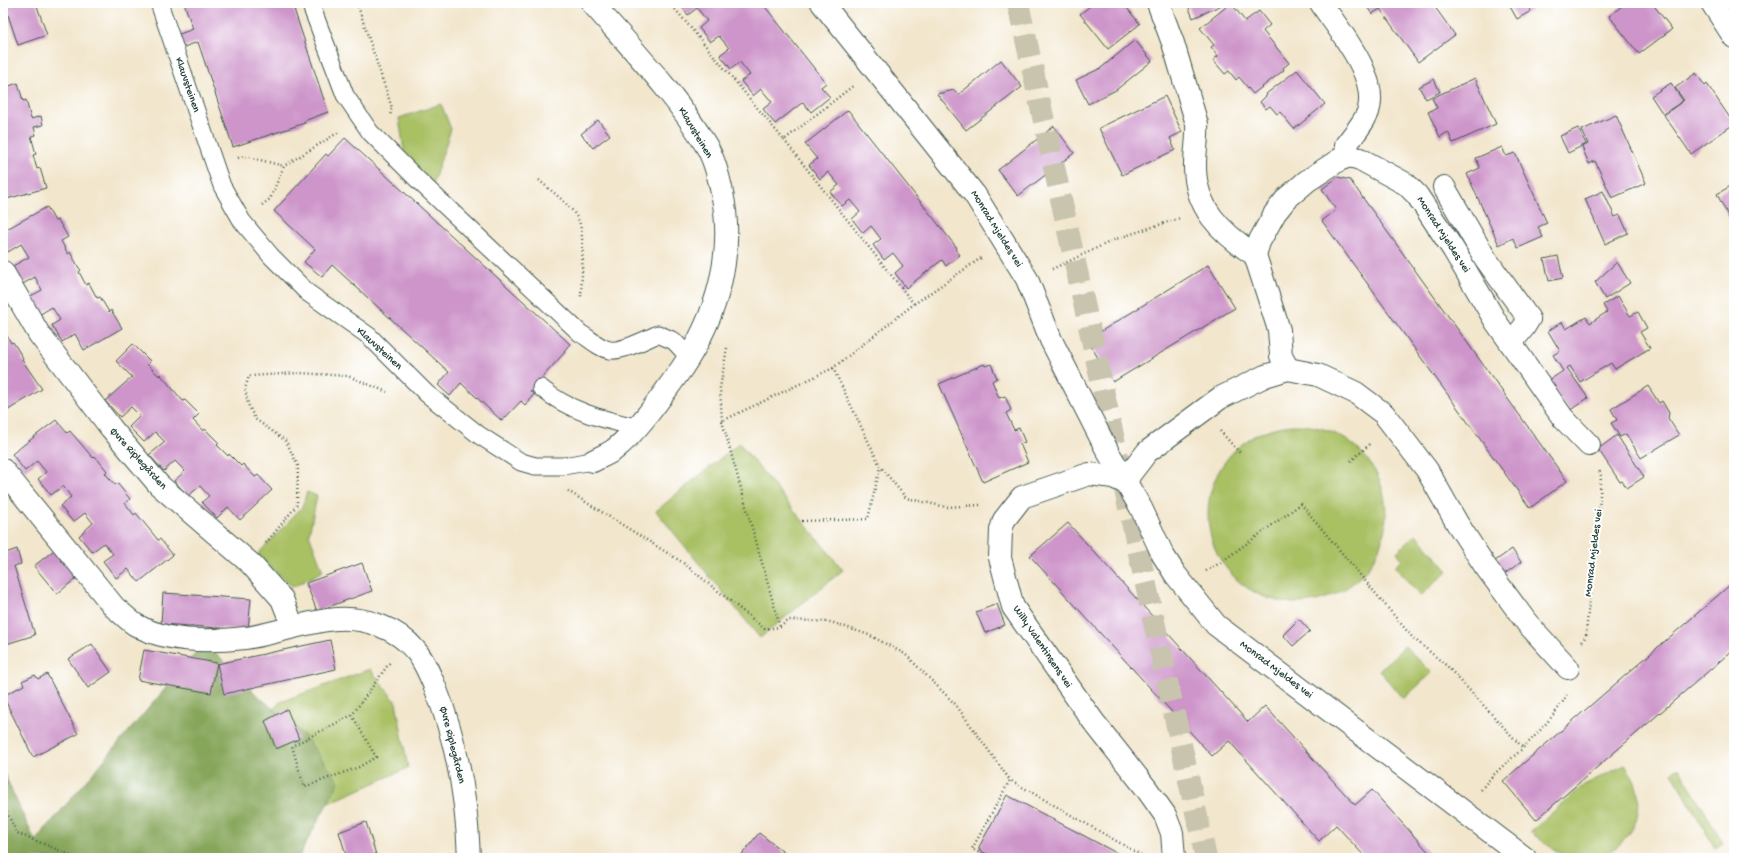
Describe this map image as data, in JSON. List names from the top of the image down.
{
  "streets": {
    "street": [
      "Klauvsteinen",
      "Monrad Mjeldes vei",
      "Øvre Riplegården",
      "Willy Valentinsens vei"
    ]
  }
}
